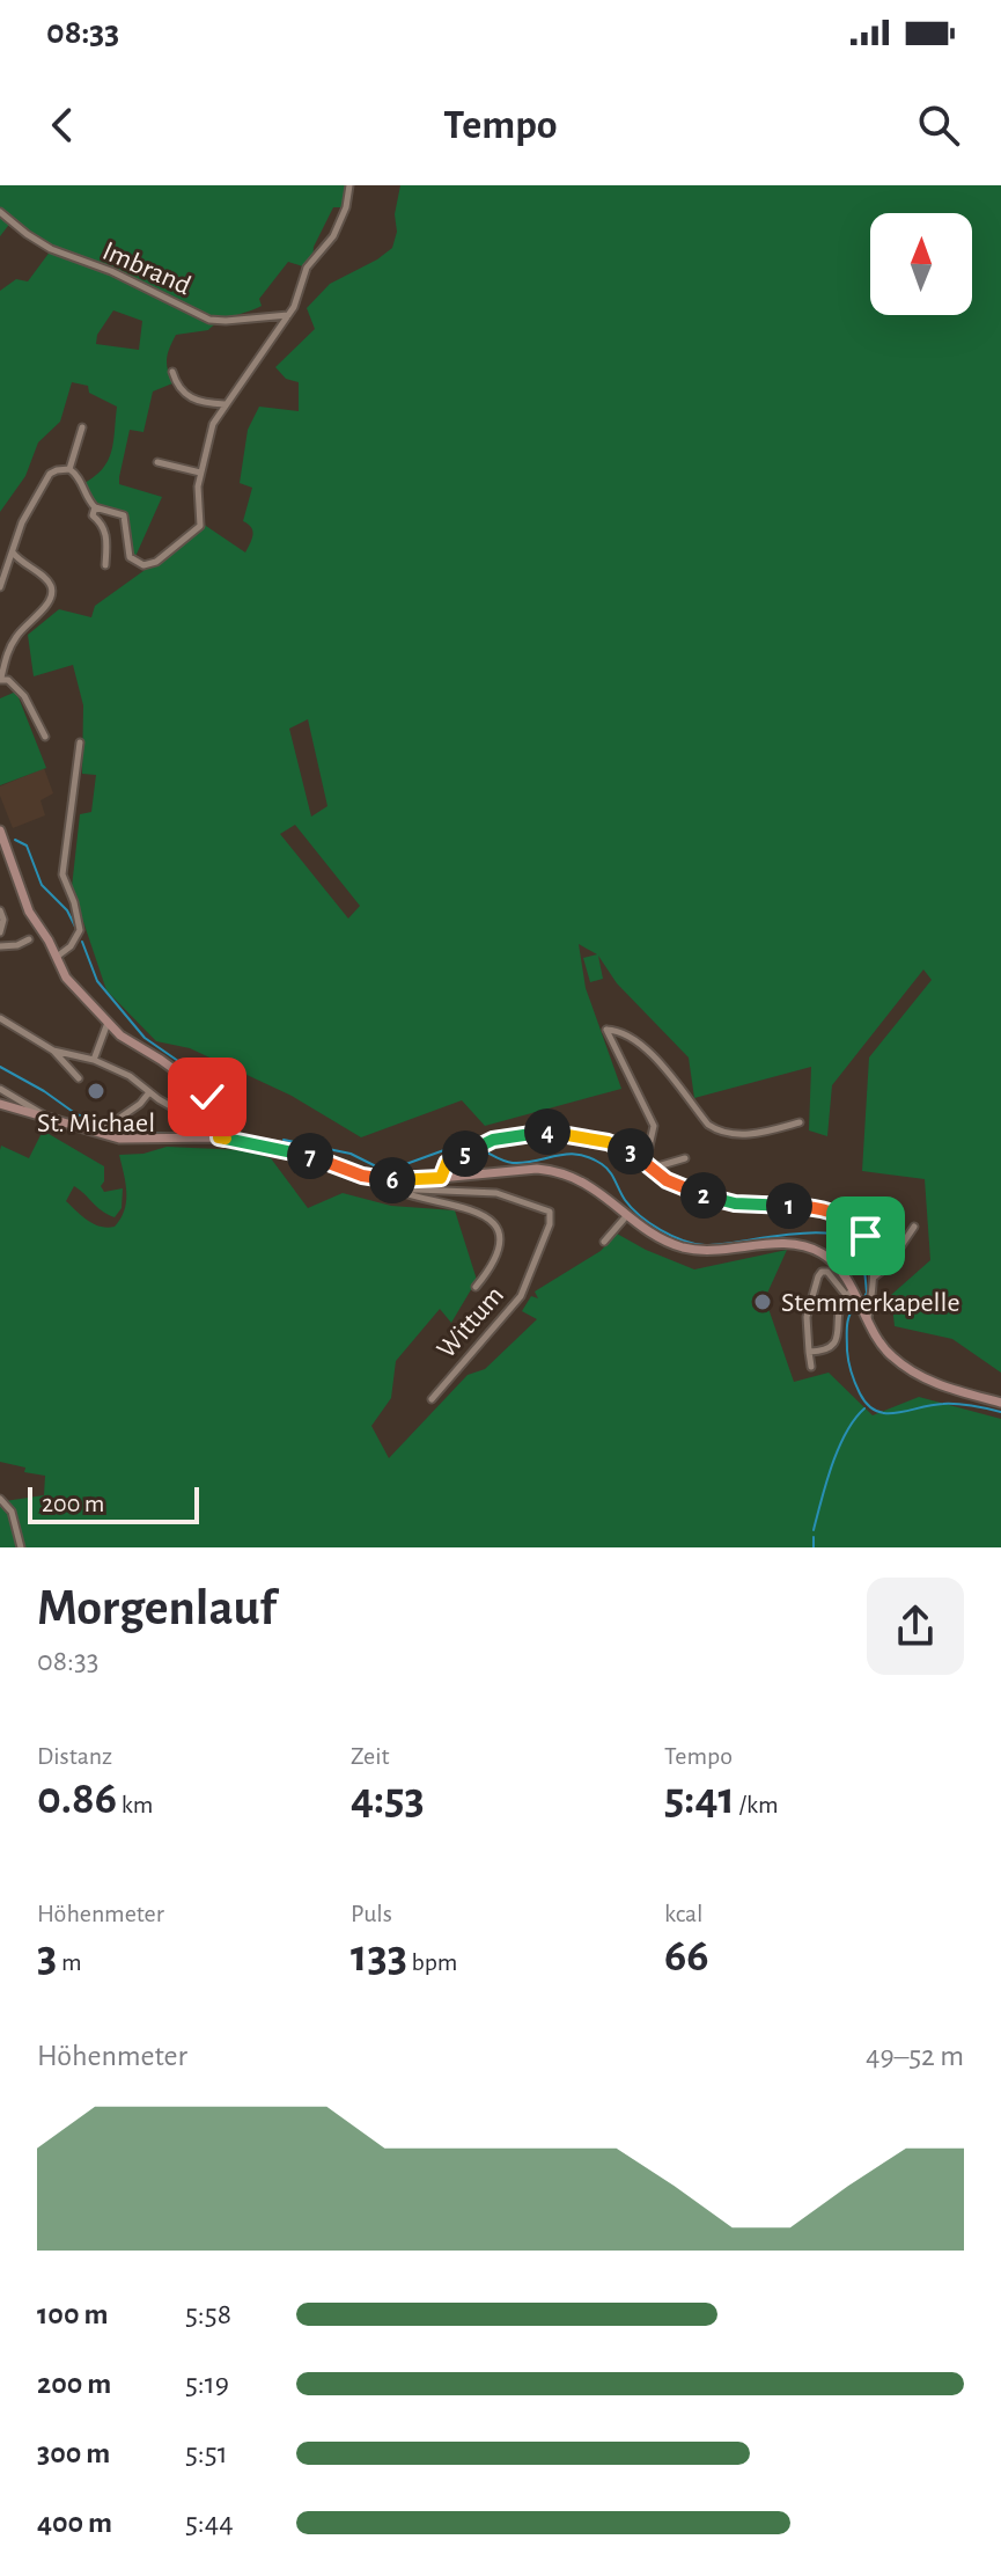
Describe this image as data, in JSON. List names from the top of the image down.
{
  "streets": {
    "street": ["Imbrand", "Wittum"]
  },
  "places": ["St. Michael", "Stemmerkapelle"],
  "scale_bar": "200 m",
  "north": "top",
  "page": {
    "status": "08:33",
    "header": "Tempo",
    "pins": [
      "4",
      "3",
      "5",
      "7",
      "6",
      "2",
      "1"
    ],
    "scale": "200 m",
    "heading": ["Morgenlauf", "08:33"],
    "stats": [
      ["Distanz", "0.86 km"],
      ["Zeit", "4:53"],
      ["Tempo", "5:41 /km"],
      ["Höhenmeter", "3 m"],
      ["Puls", "133 bpm"],
      ["kcal", "66"]
    ],
    "chart": ["Höhenmeter", "49–52 m"],
    "list": [
      {
        "name": "100 m",
        "note": "5:58"
      },
      {
        "name": "200 m",
        "note": "5:19"
      },
      {
        "name": "300 m",
        "note": "5:51"
      },
      {
        "name": "400 m",
        "note": "5:44"
      }
    ]
  }
}
